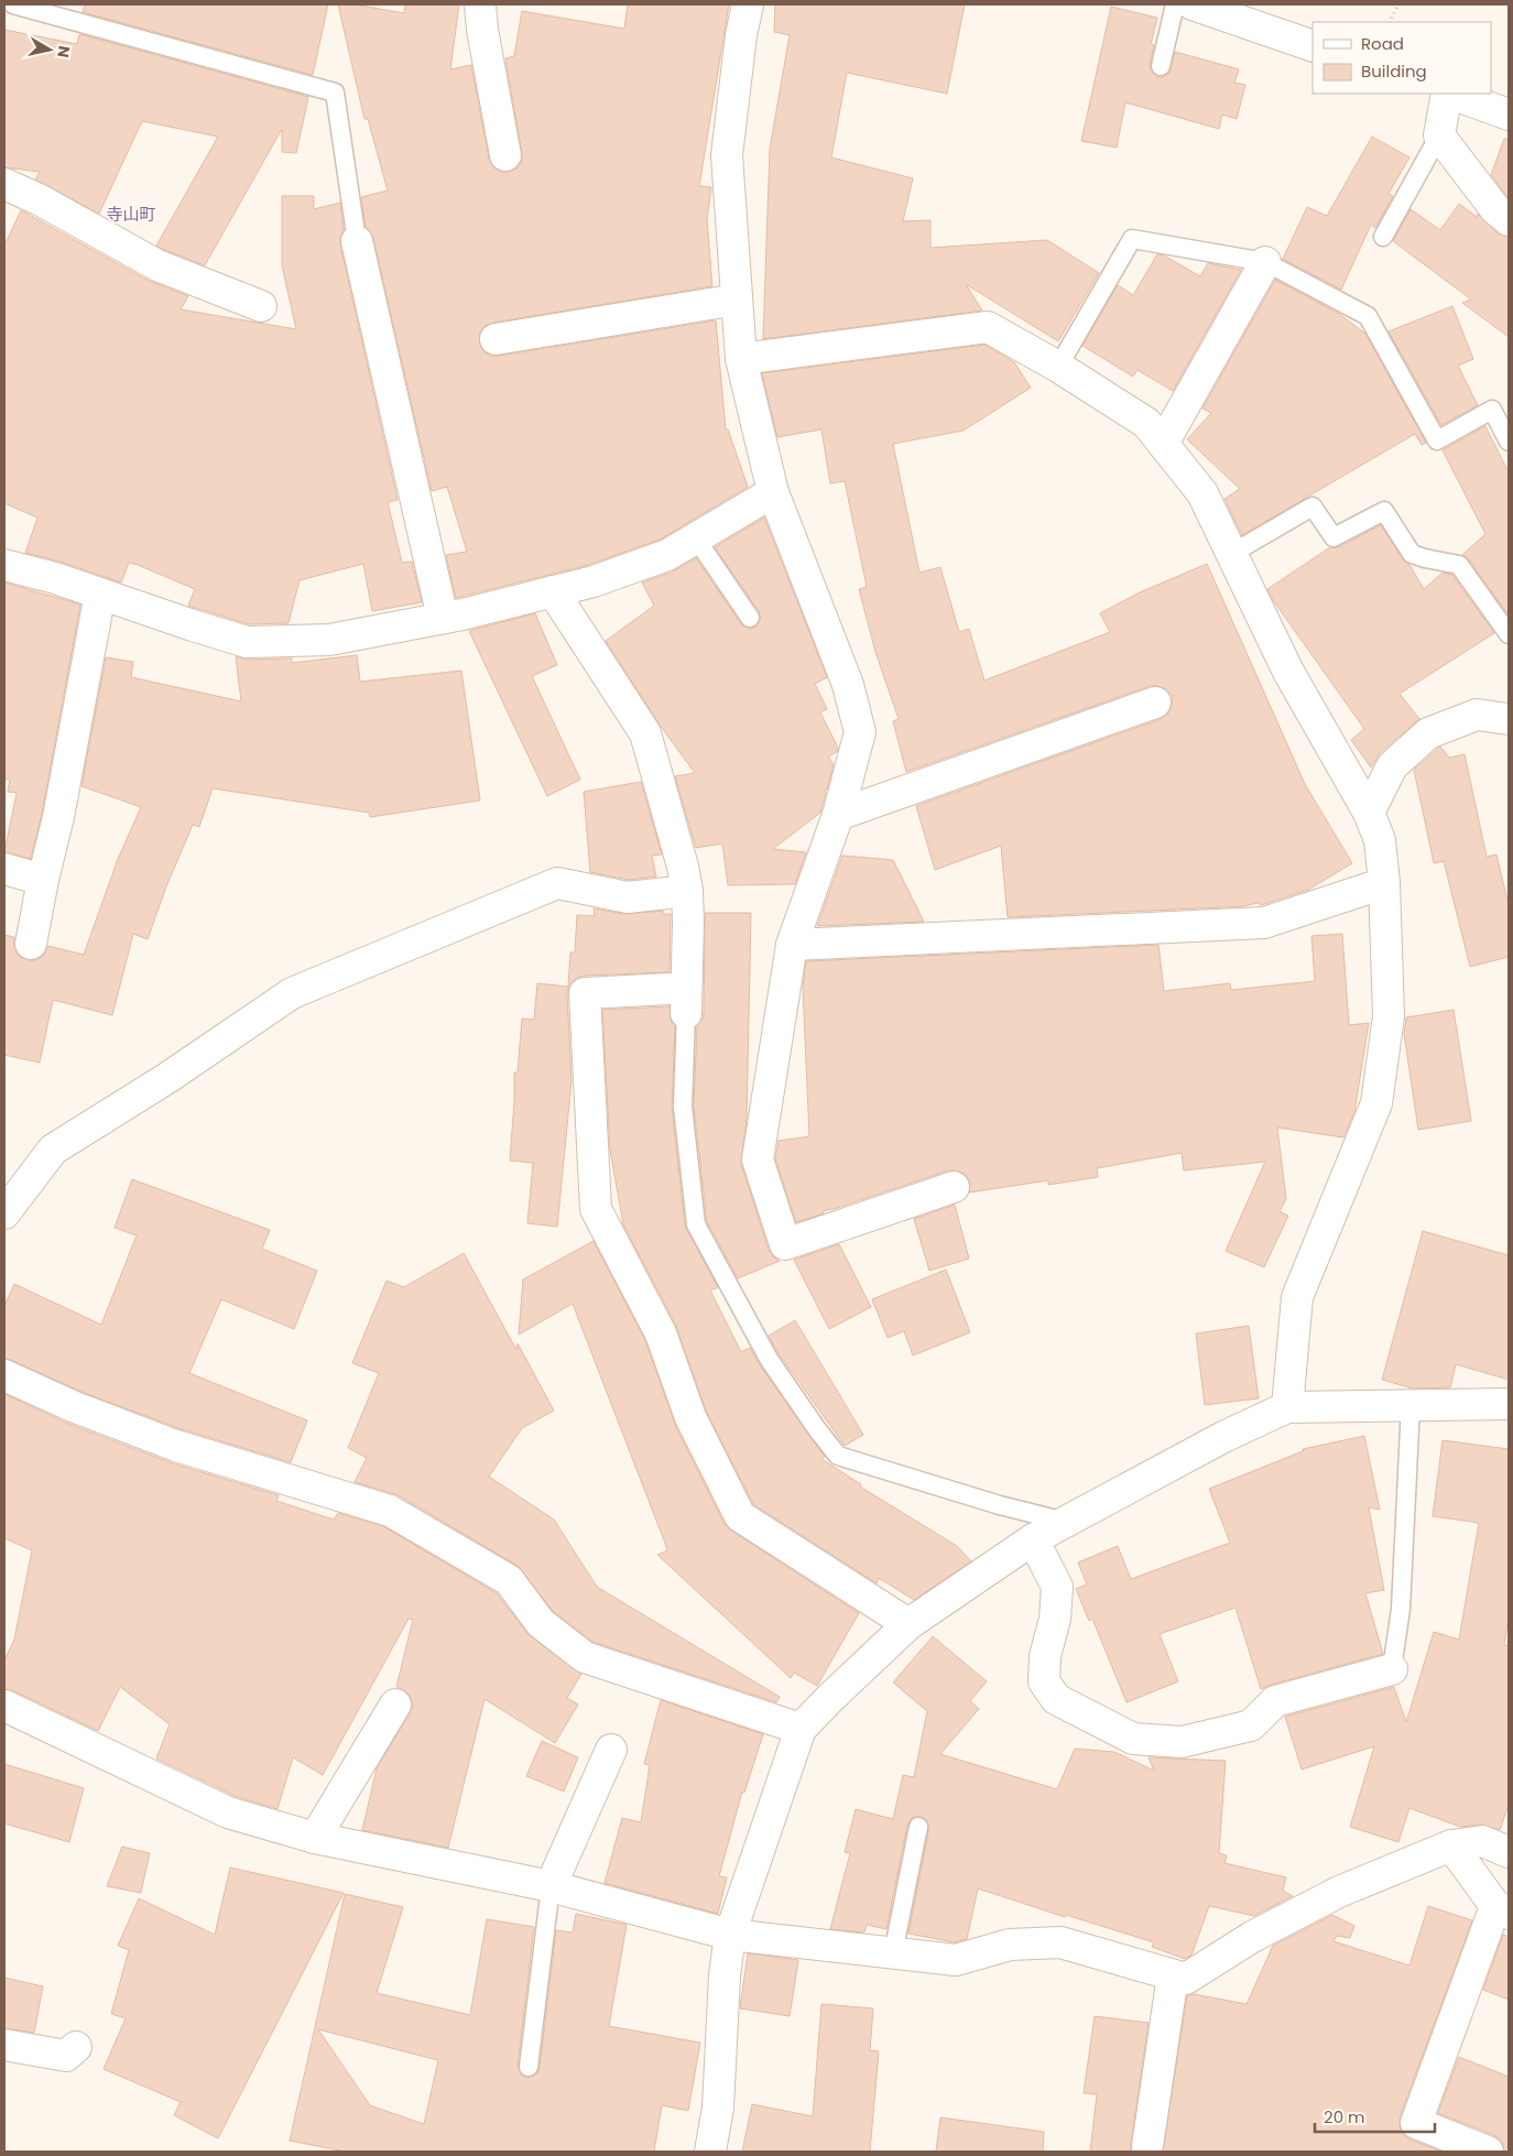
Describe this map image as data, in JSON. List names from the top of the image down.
{
  "districts": ["寺山町"],
  "legend": ["Road", "Building"],
  "scale_bar": "20 m",
  "north": "right"
}
